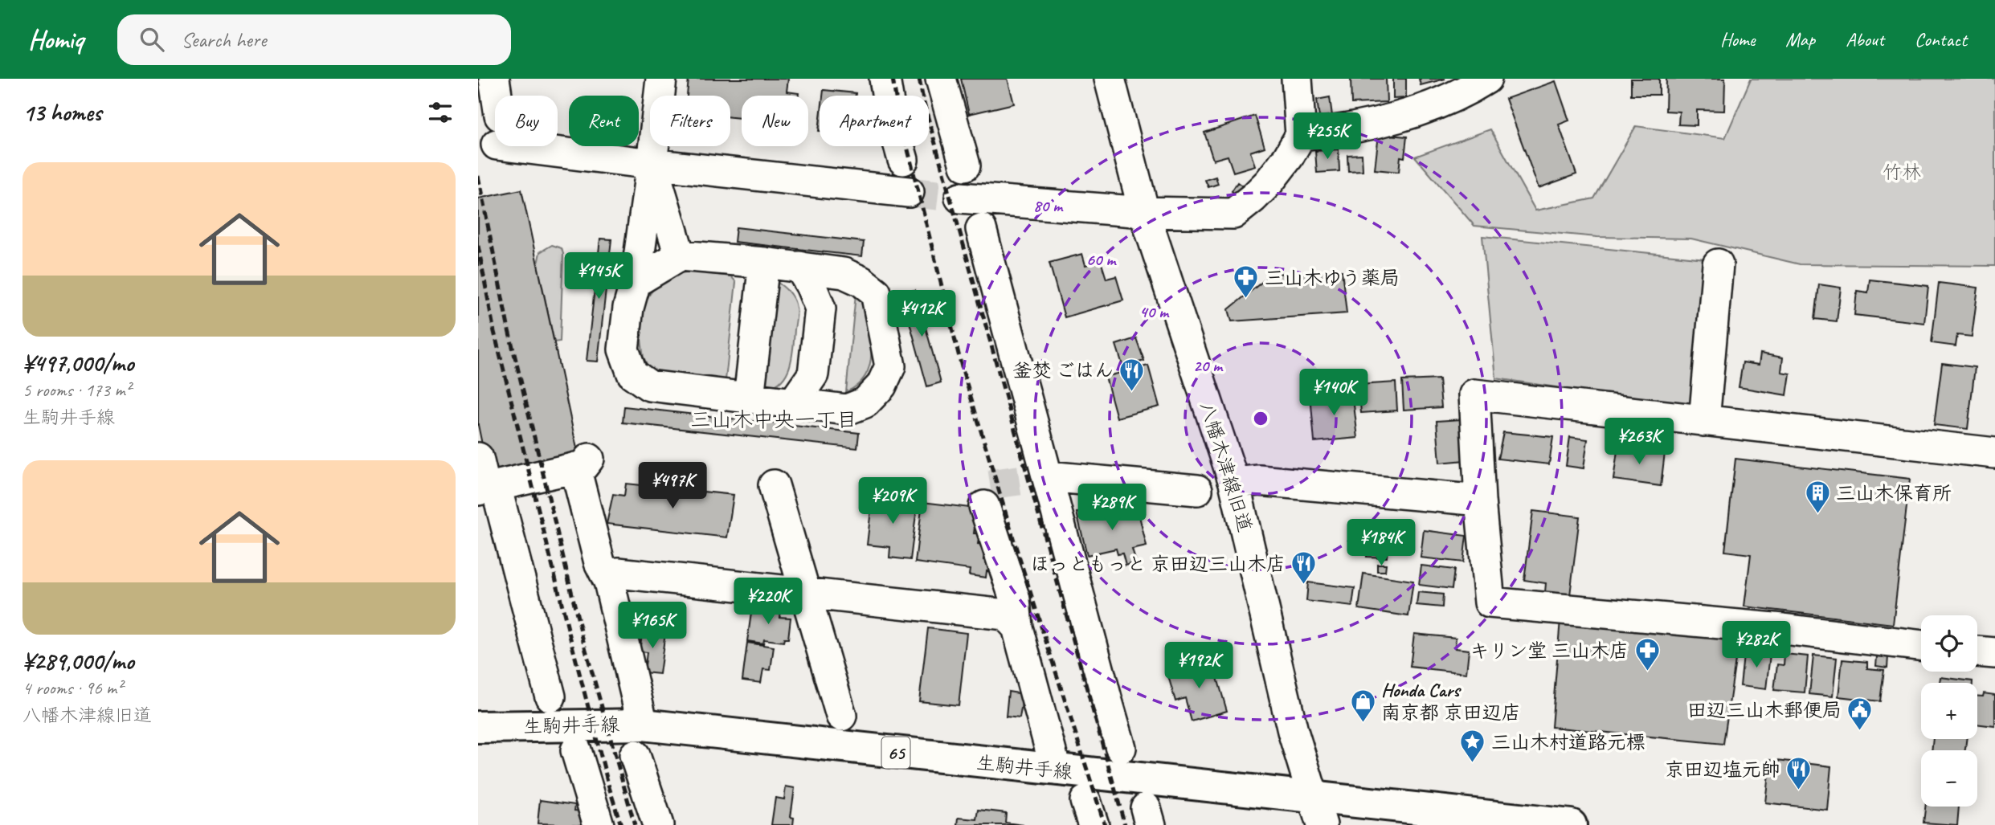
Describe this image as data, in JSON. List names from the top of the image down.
{
  "streets": {
    "main road": ["生駒井手線", "65"],
    "street": ["八幡木津線旧道"]
  },
  "crossings": [
    ["八幡木津線旧道", "生駒井手線"]
  ],
  "districts": ["三山木中央一丁目"],
  "parks": ["竹林"],
  "places": {
    "pharmacy": ["三山木ゆう薬局", "キリン堂 三山木店"],
    "restaurant": ["釜焚 ごはん", "ほっともっと 京田辺三山木店", "京田辺塩元帥"],
    "building": ["三山木保育所"],
    "shop": ["Honda Cars 南京都 京田辺店"],
    "public building": ["田辺三山木郵便局"],
    "place": ["三山木村道路元標"]
  },
  "page": {
    "header": "Homiq",
    "search": "Search here",
    "nav": [
      "Home",
      "Map",
      "About",
      "Contact"
    ],
    "heading": "13 homes",
    "chip": [
      "Buy",
      "Rent",
      "Filters",
      "New",
      "Apartment"
    ],
    "price": [
      "¥255K",
      "¥145K",
      "¥412K",
      "¥140K",
      "¥263K",
      "¥497K",
      "¥209K",
      "¥289K",
      "¥184K",
      "¥220K",
      "¥165K",
      "¥282K",
      "¥192K"
    ],
    "list": [
      {
        "name": "¥497,000/mo",
        "note": "5 rooms · 173 m² · 生駒井手線"
      },
      {
        "name": "¥289,000/mo",
        "note": "4 rooms · 96 m² · 八幡木津線旧道"
      }
    ],
    "map_buttons": ["+", "−"]
  },
  "rings": [
    "80 m",
    "60 m",
    "40 m",
    "20 m"
  ]
}
